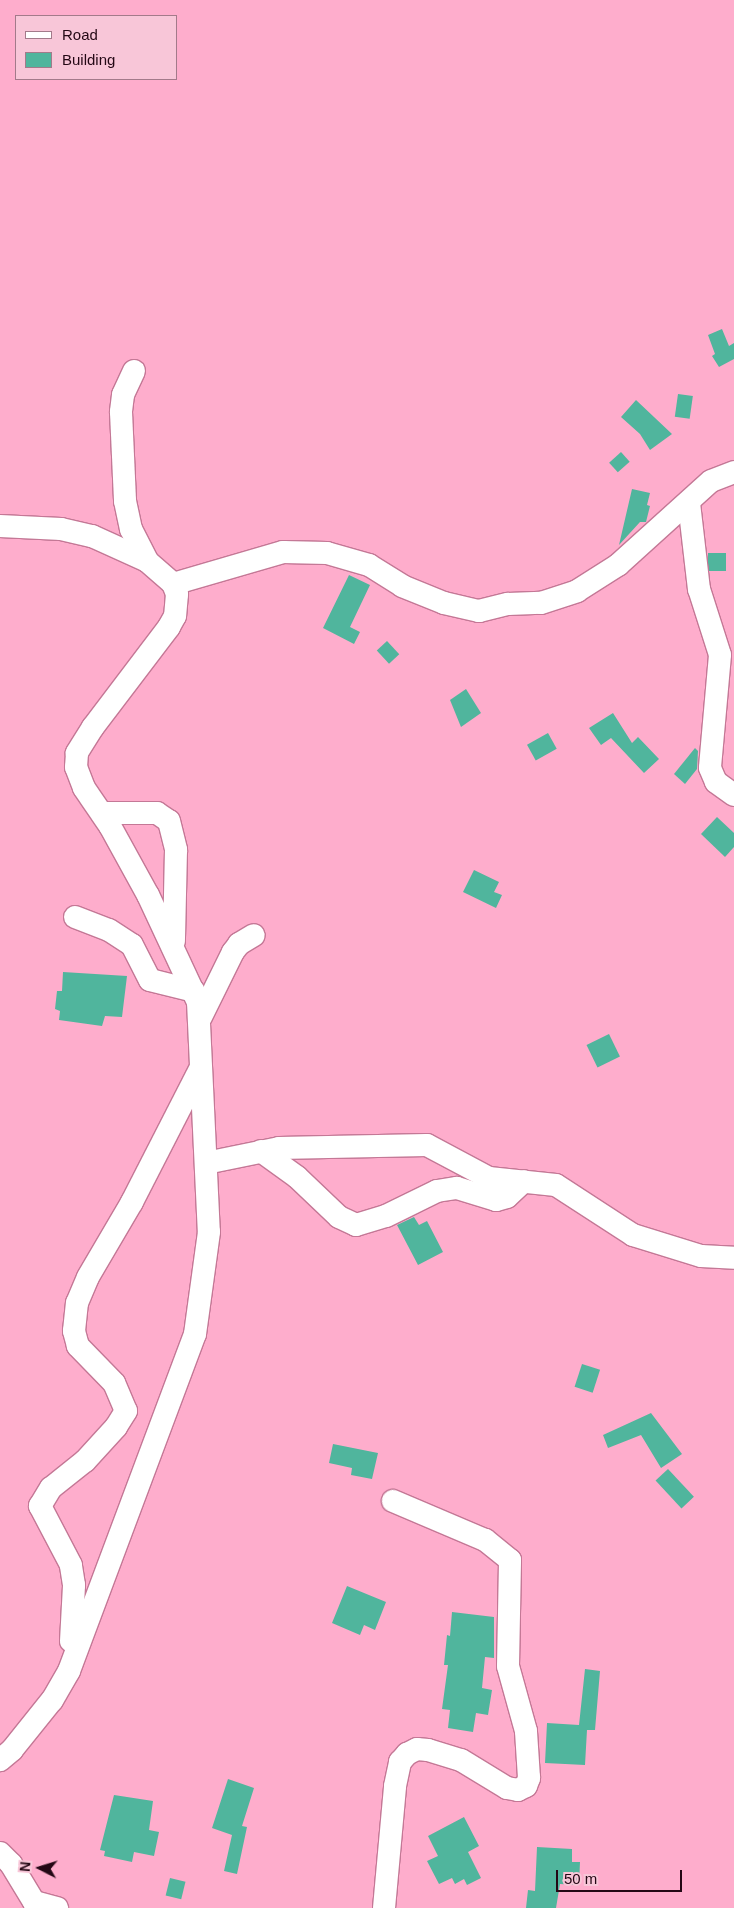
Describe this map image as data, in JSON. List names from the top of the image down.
{
  "legend": ["Road", "Building"],
  "scale_bar": "50 m",
  "north": "left"
}
